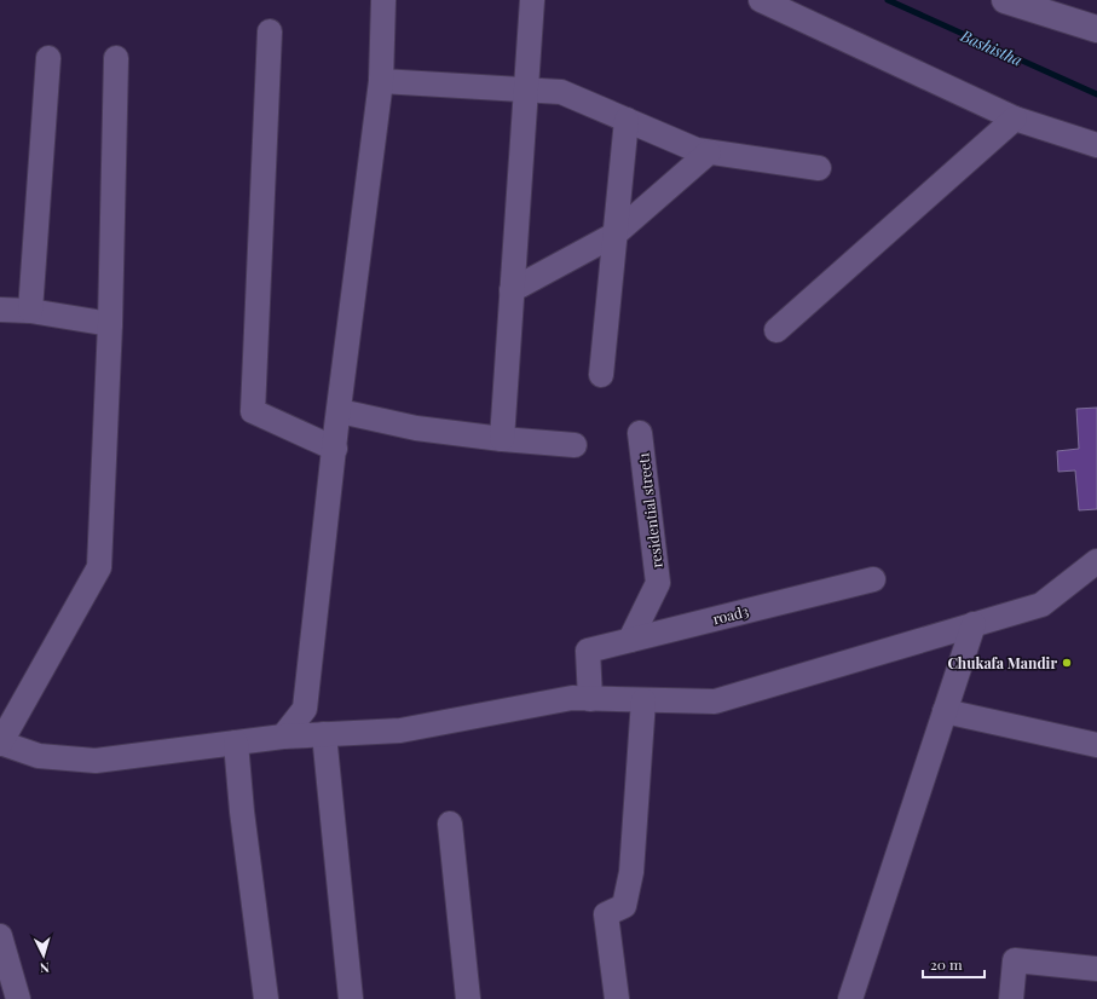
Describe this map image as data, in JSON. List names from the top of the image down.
{
  "streets": {
    "street": ["residential street1", "road3"]
  },
  "crossings": [
    ["residential street1", "road3"]
  ],
  "water": ["Bashistha"],
  "places": ["Chukafa Mandir"],
  "scale_bar": "20 m",
  "north": "bottom"
}
